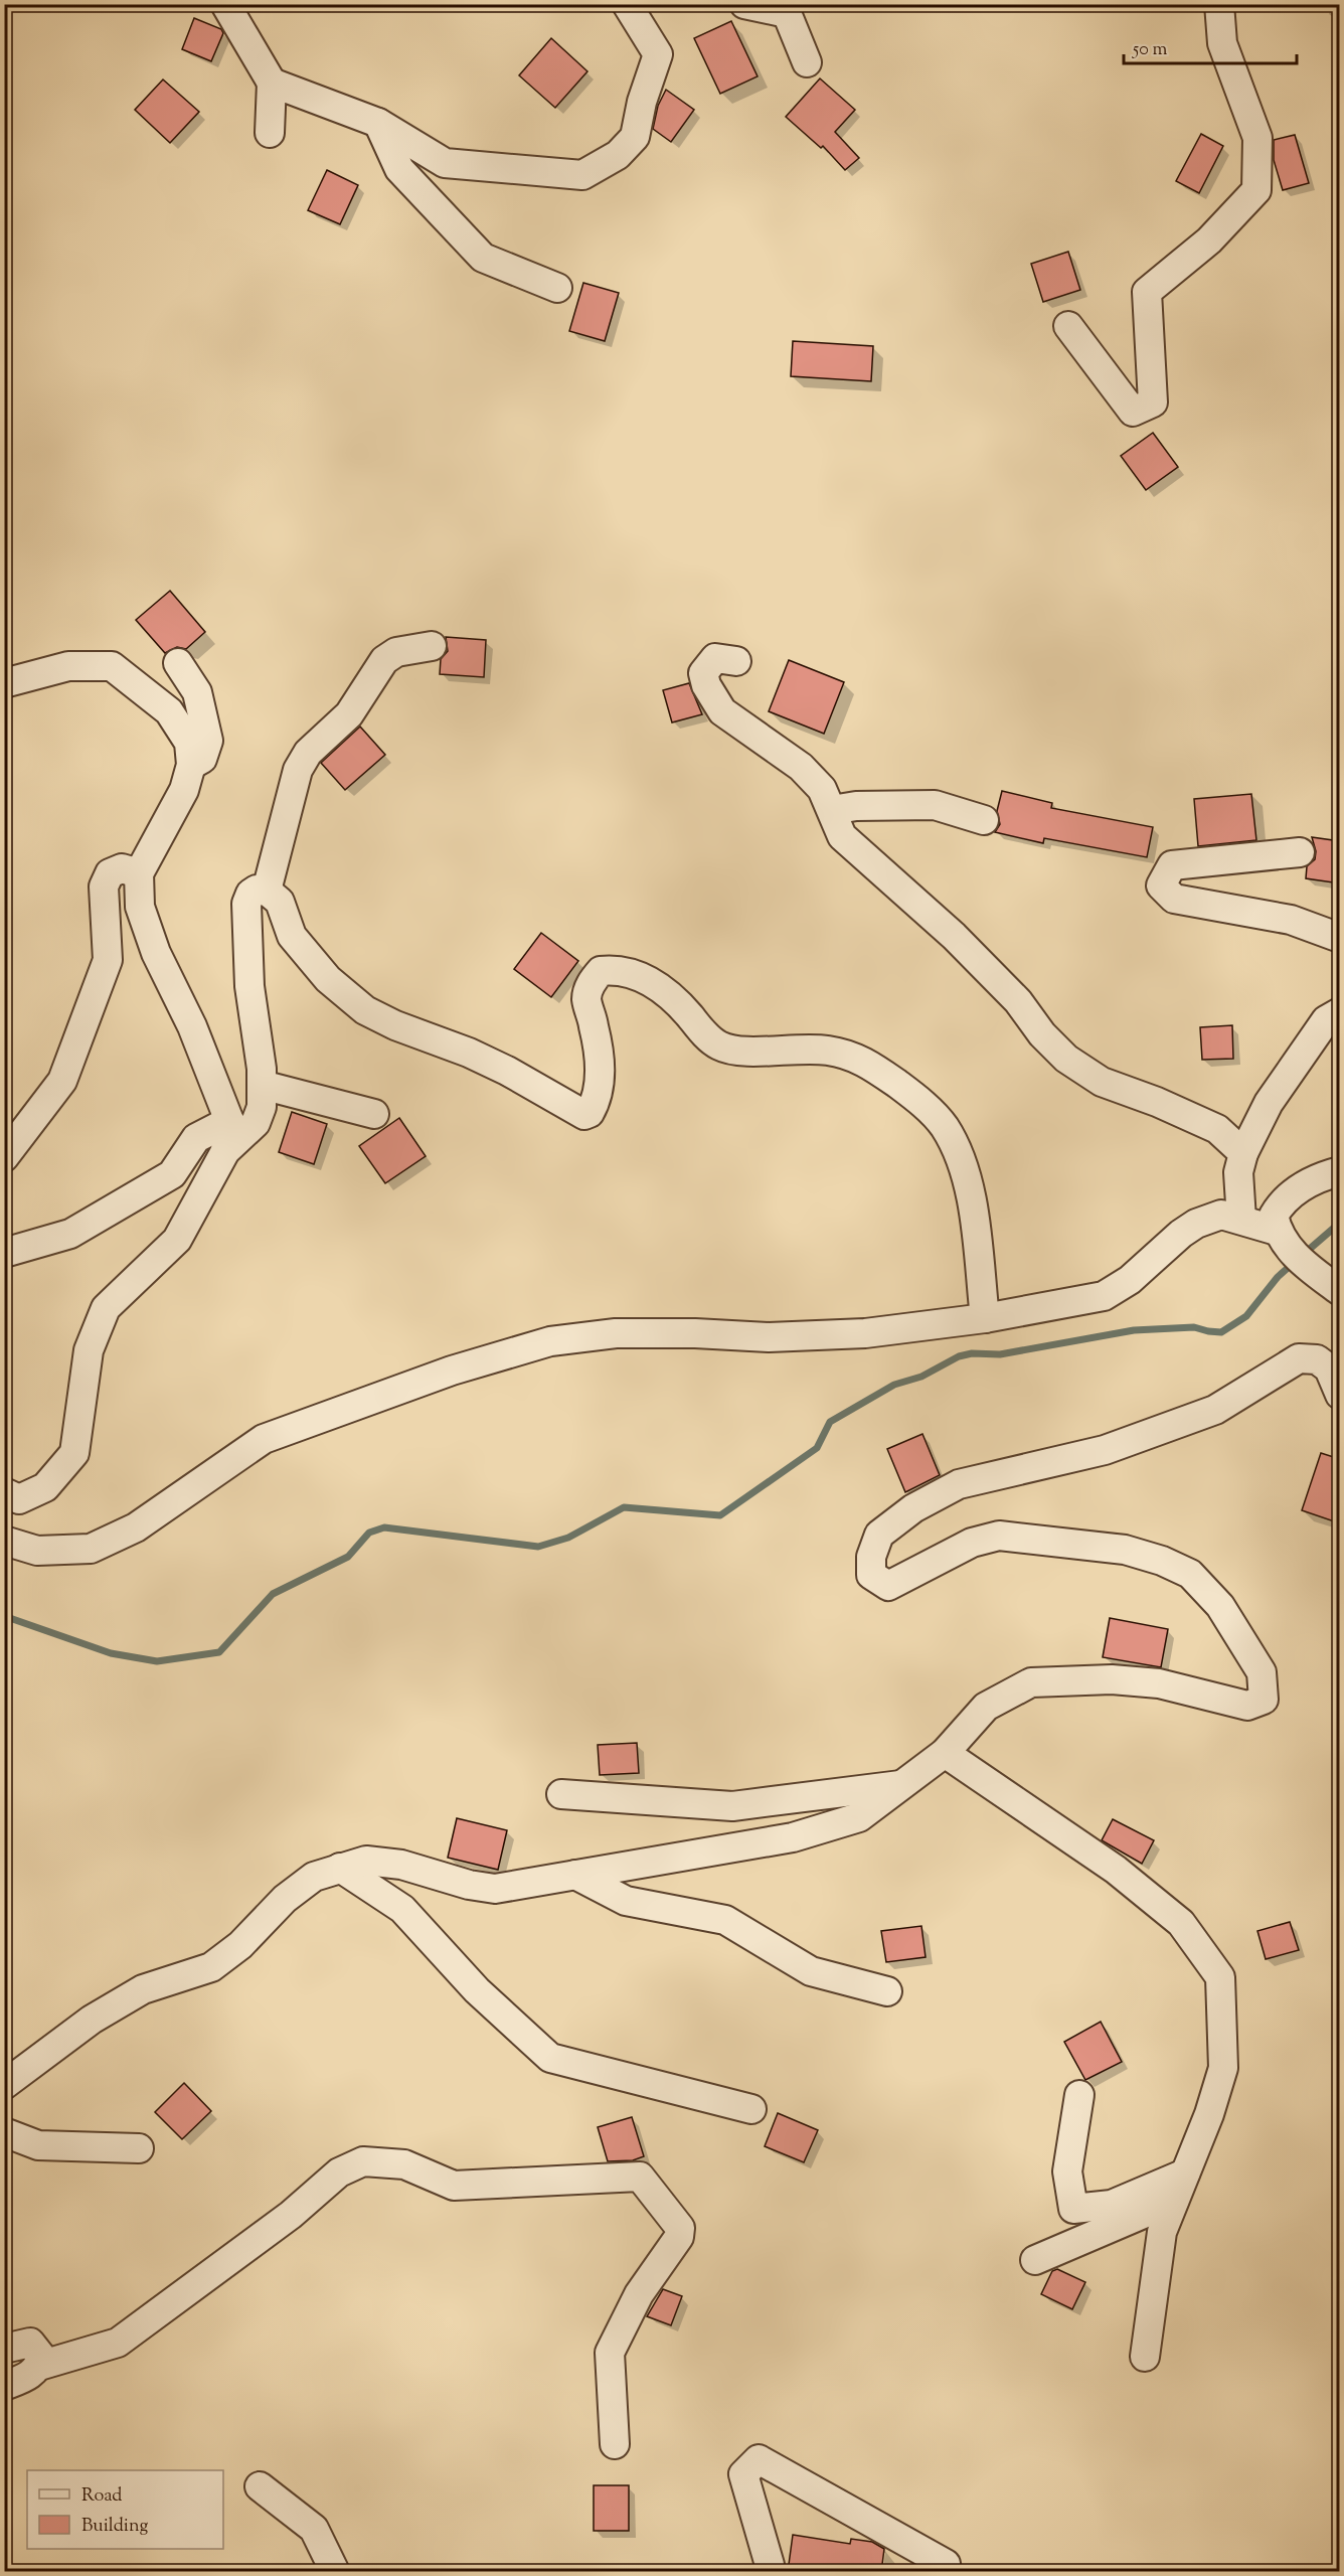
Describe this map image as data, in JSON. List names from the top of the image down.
{
  "legend": ["Road", "Building"],
  "scale_bar": "50 m"
}
